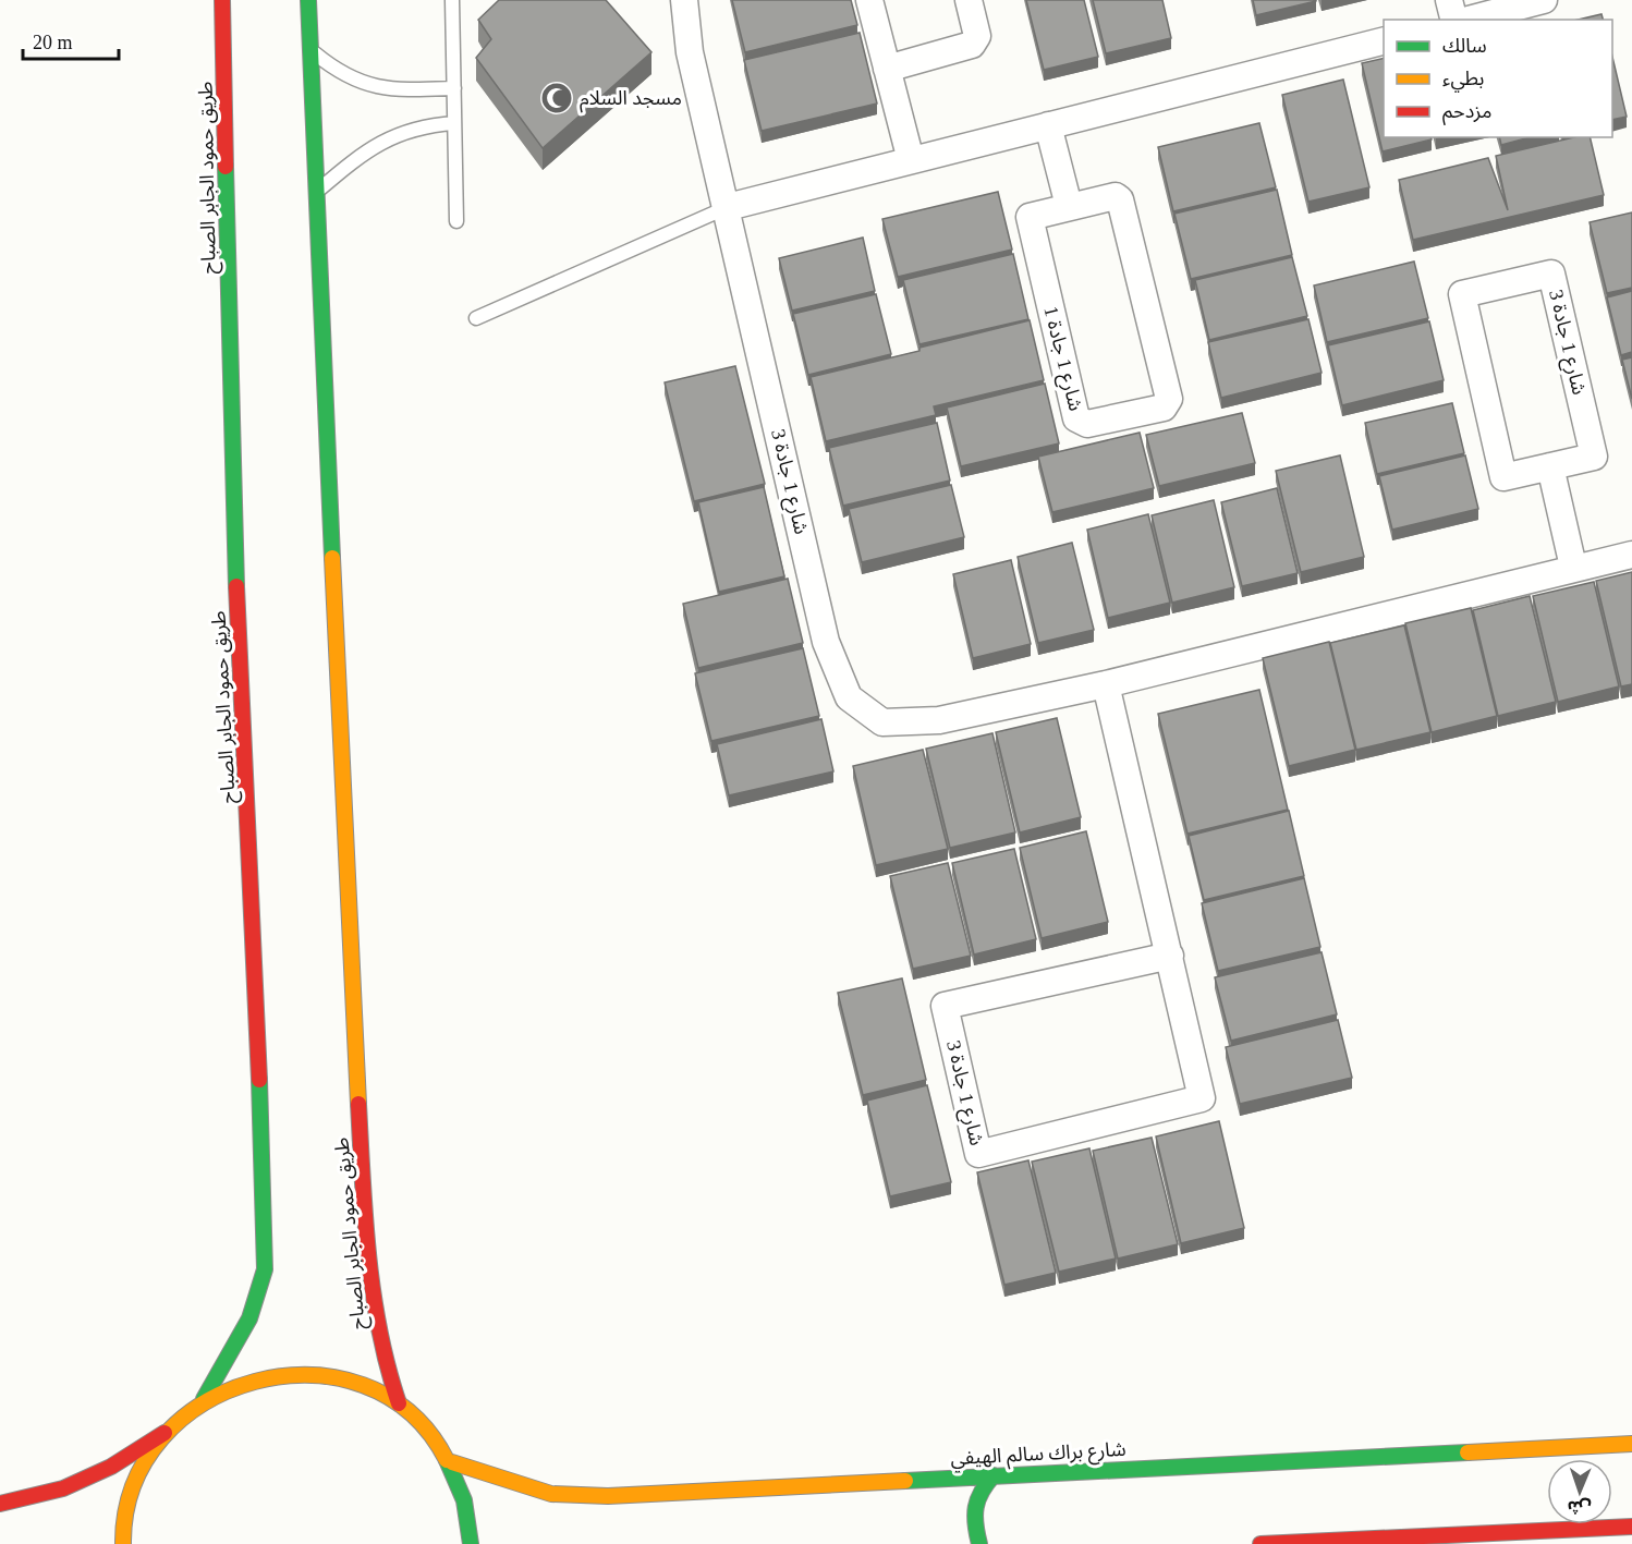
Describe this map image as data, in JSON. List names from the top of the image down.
{
  "streets": {
    "main road": ["طريق حمود الجابر الصباح", "شارع براك سالم الهيفي"],
    "street": ["شارع 1 جادة 3", "شارع 1 جادة 1"]
  },
  "places": {
    "mosque": ["مسجد السلام"]
  },
  "legend": ["سالك", "بطيء", "مزدحم"],
  "scale_bar": "20 m",
  "north": "bottom"
}
